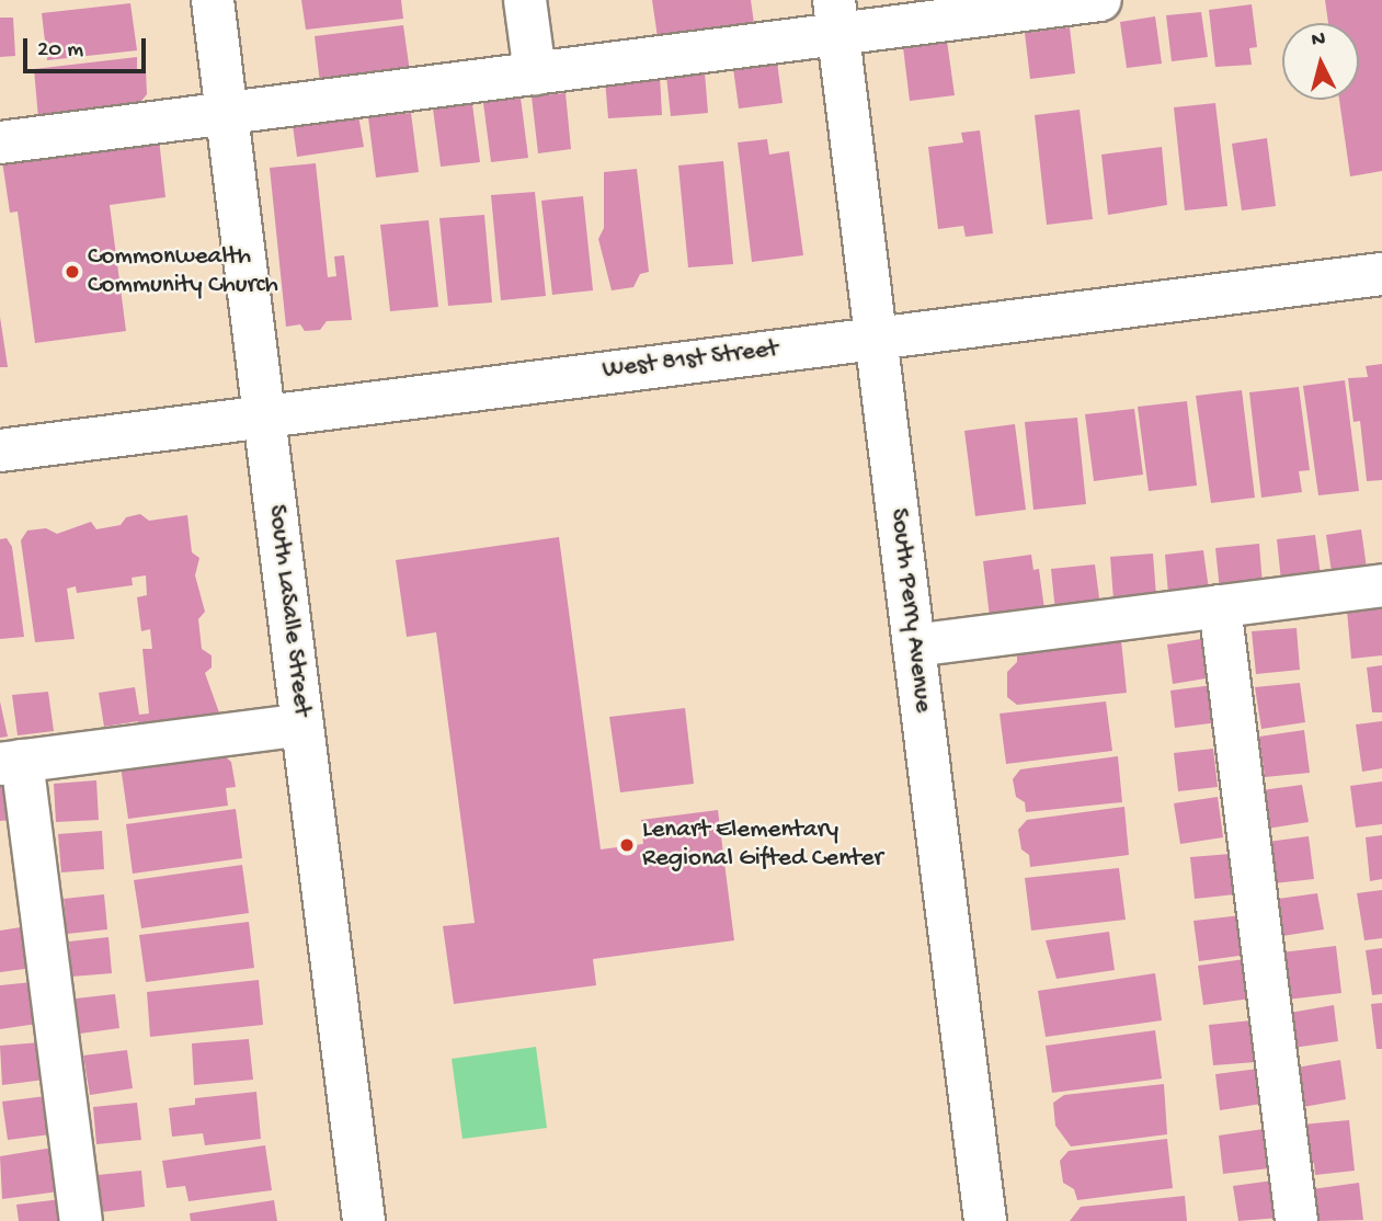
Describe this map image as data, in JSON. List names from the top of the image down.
{
  "streets": {
    "street": ["West 81st Street", "South LaSalle Street", "South Perry Avenue"]
  },
  "crossings": [
    ["West 81st Street", "South LaSalle Street"],
    ["West 81st Street", "South Perry Avenue"]
  ],
  "places": ["Commonwealth Community Church", "Lenart Elementary Regional Gifted Center"],
  "scale_bar": "20 m",
  "north": "top"
}
